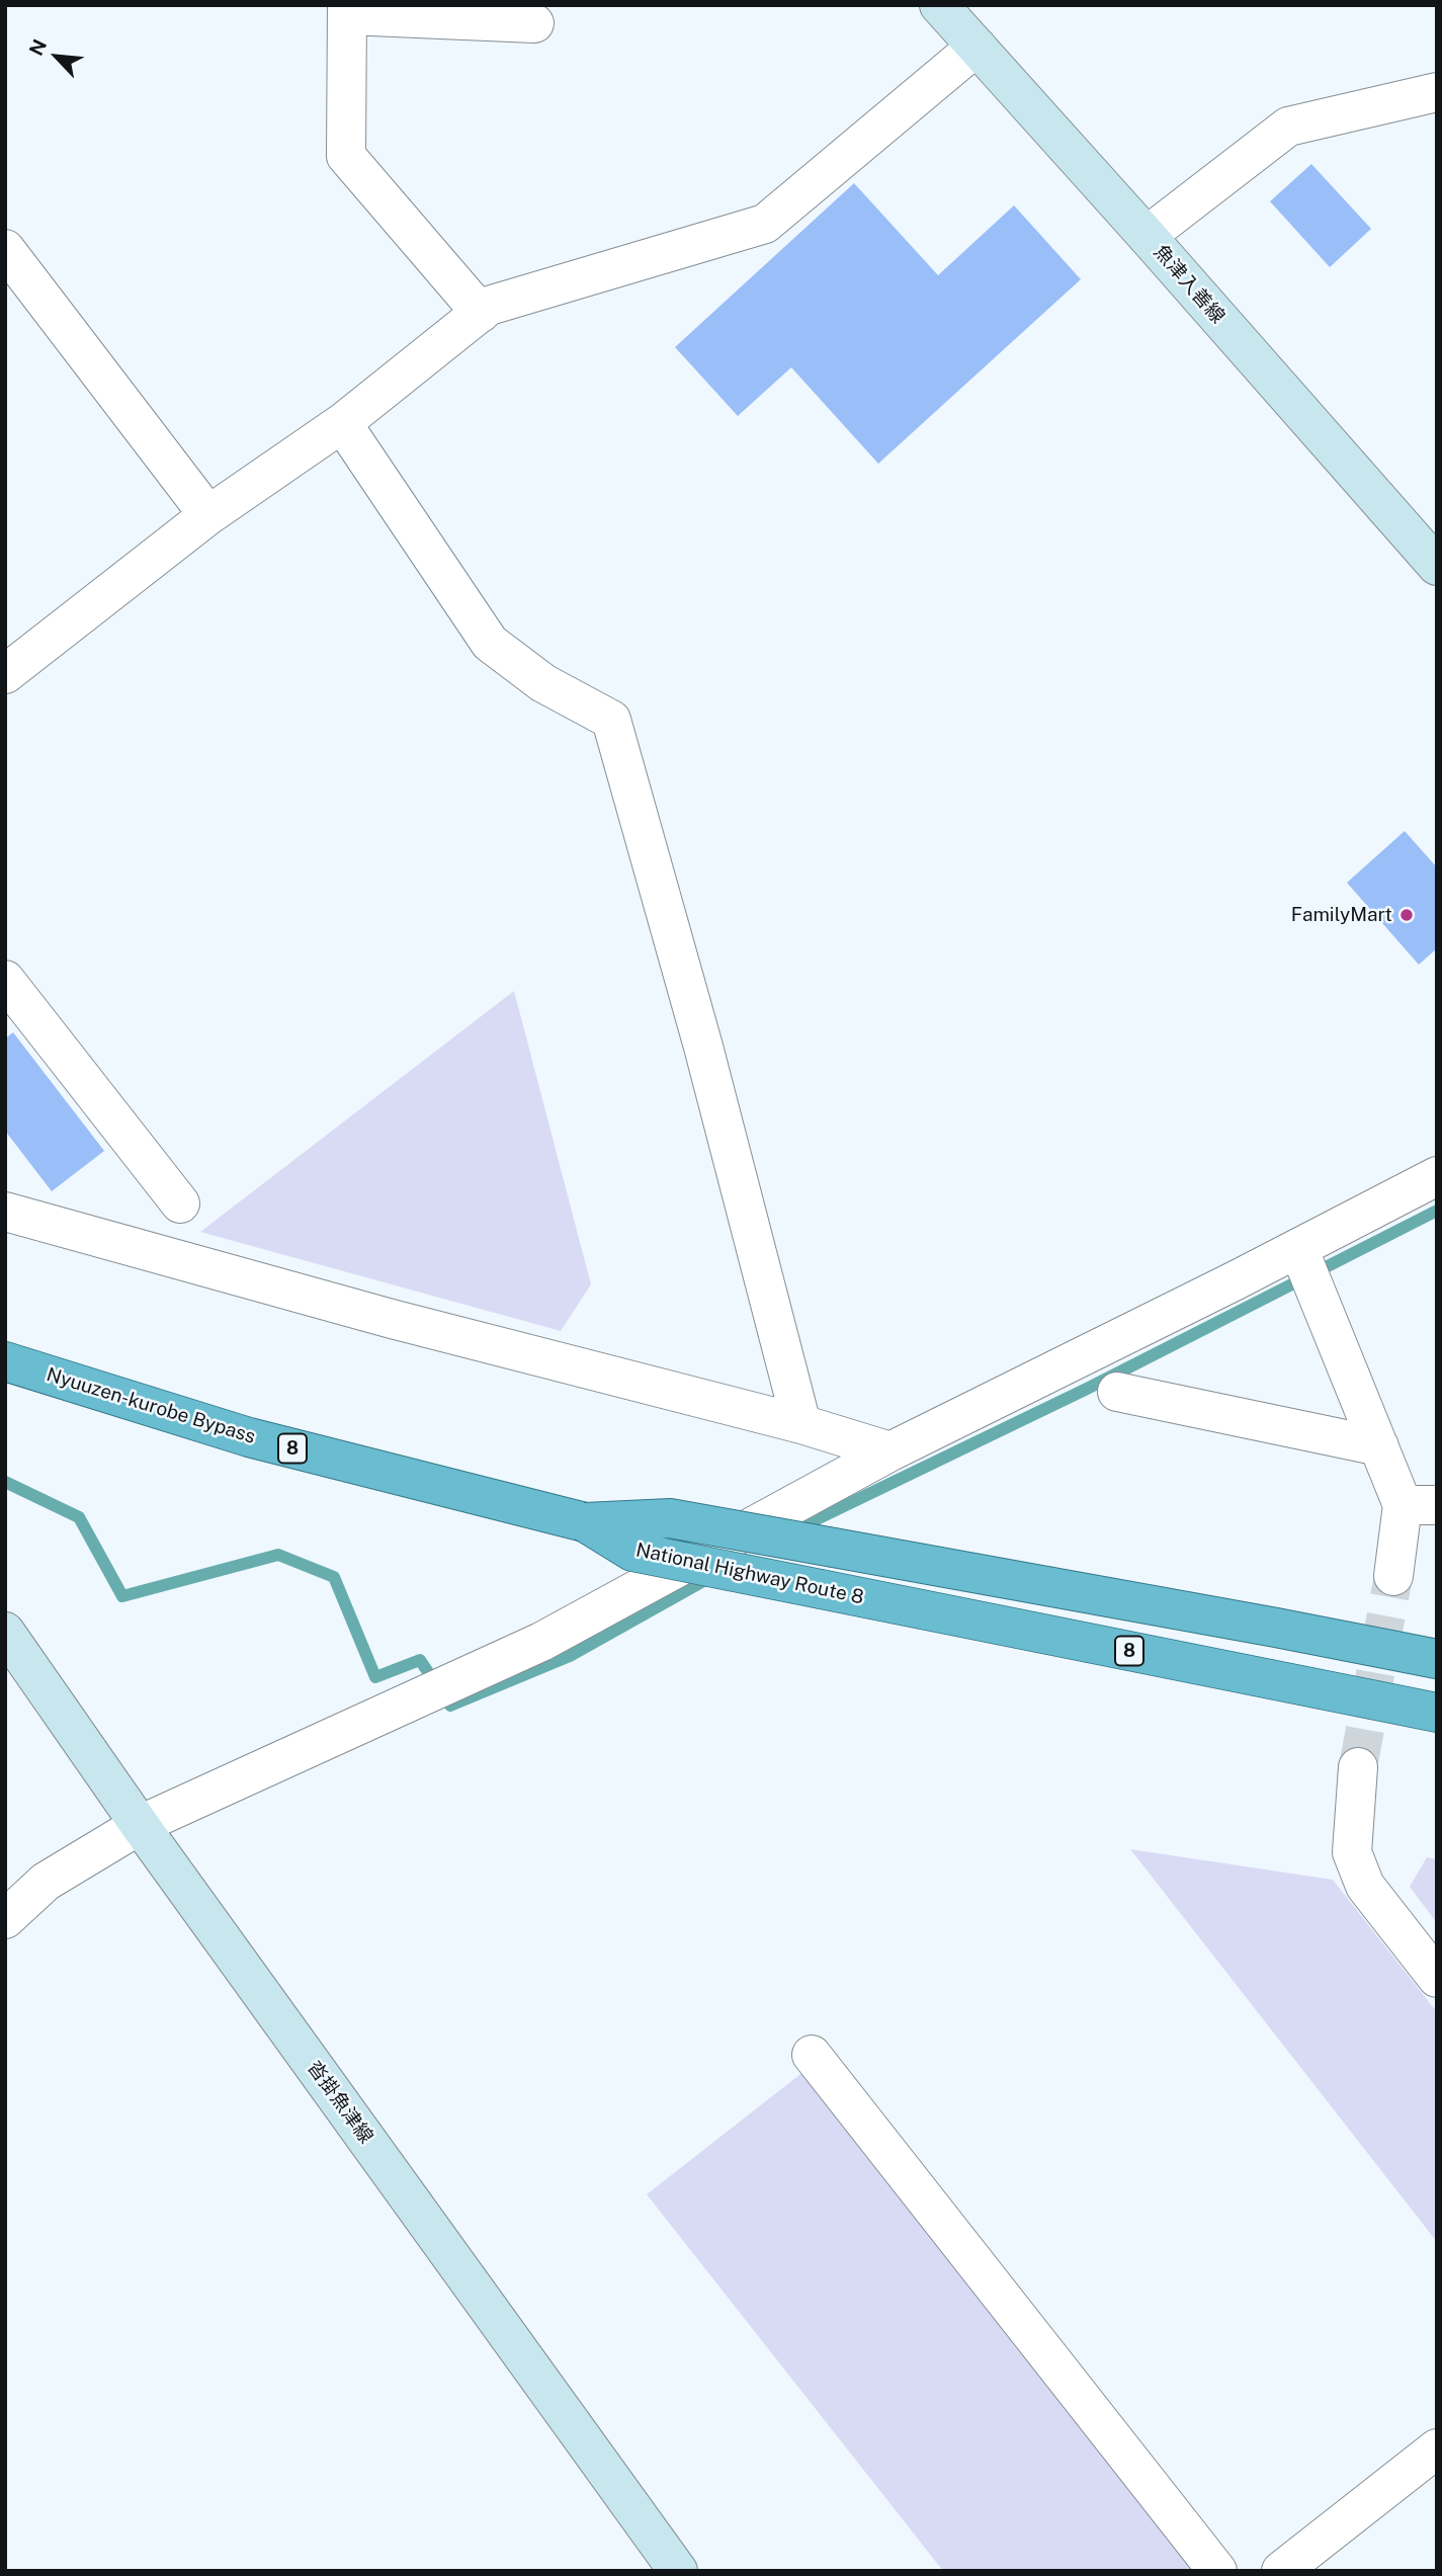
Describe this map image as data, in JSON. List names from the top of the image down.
{
  "streets": {
    "highway": ["Nyuuzen-kurobe Bypass", "8", "National Highway Route 8"],
    "main road": ["魚津入善線", "沓掛魚津線"]
  },
  "crossings": [
    ["Nyuuzen-kurobe Bypass", "National Highway Route 8"]
  ],
  "places": ["FamilyMart"],
  "north": "top left"
}
